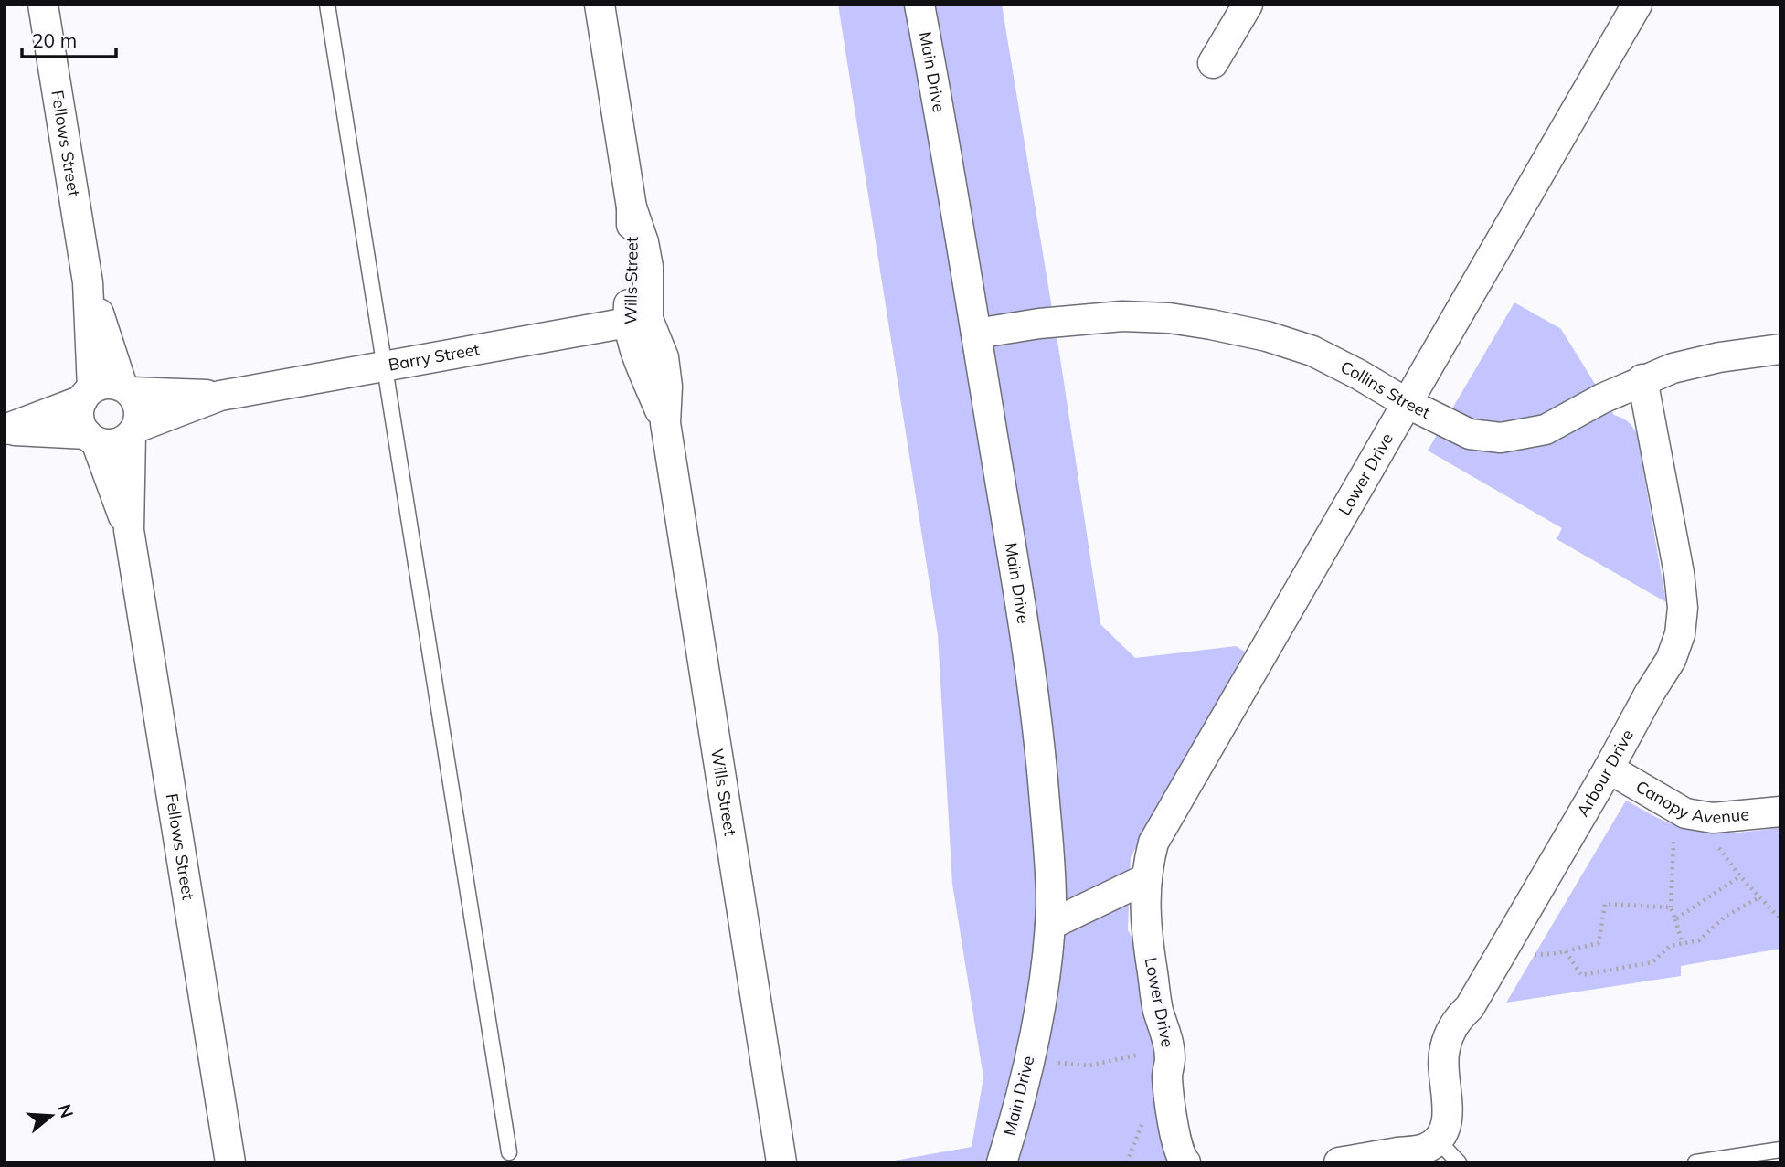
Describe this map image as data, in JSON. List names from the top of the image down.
{
  "streets": {
    "street": [
      "Main Drive",
      "Fellows Street",
      "Wills Street",
      "Barry Street",
      "Collins Street",
      "Lower Drive",
      "Arbour Drive",
      "Canopy Avenue"
    ]
  },
  "crossings": [
    ["Main Drive", "Collins Street"],
    ["Fellows Street", "Barry Street"],
    ["Wills Street", "Barry Street"],
    ["Collins Street", "Lower Drive"],
    ["Collins Street", "Arbour Drive"],
    ["Arbour Drive", "Canopy Avenue"]
  ],
  "scale_bar": "20 m",
  "north": "right"
}
